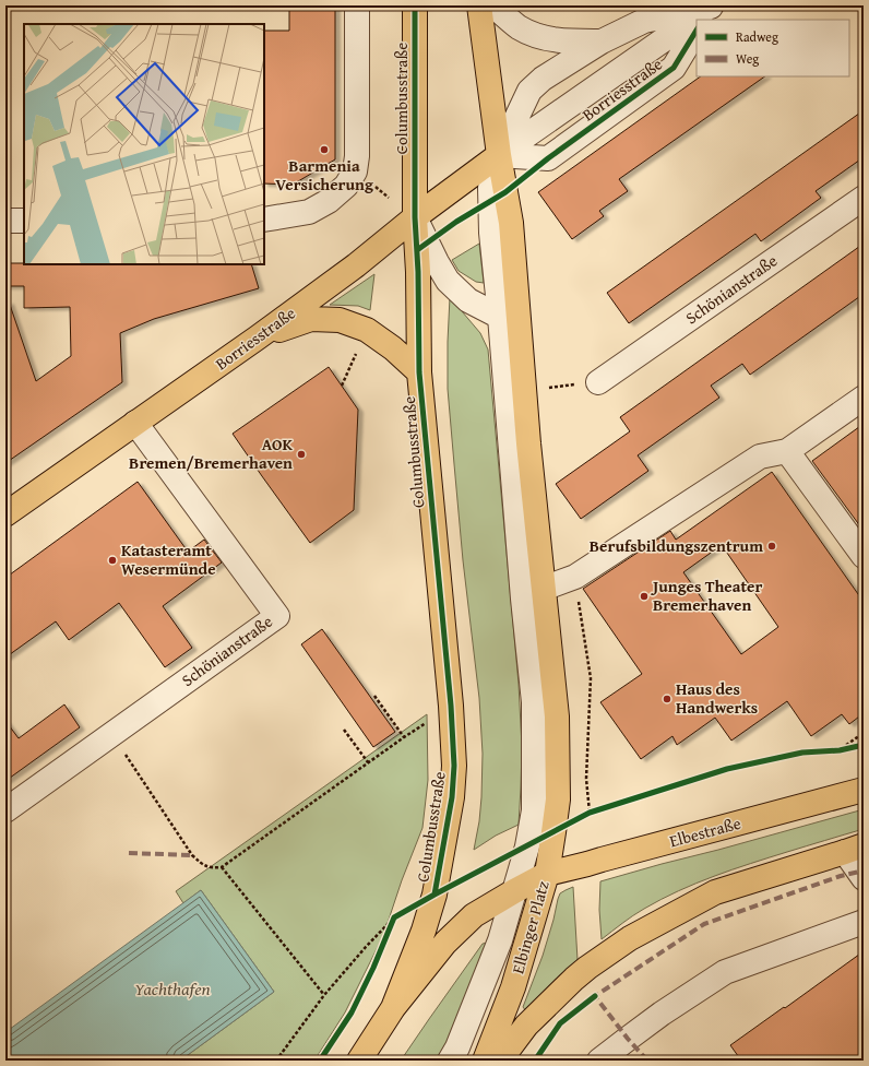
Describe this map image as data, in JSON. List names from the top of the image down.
{
  "streets": {
    "main road": [
      "Borriesstraße",
      "Columbusstraße",
      "Elbestraße",
      "Elbinger Platz"
    ],
    "street": ["Schönianstraße"]
  },
  "crossings": [
    ["Borriesstraße", "Columbusstraße"],
    ["Borriesstraße", "Schönianstraße"],
    ["Columbusstraße", "Elbinger Platz"],
    ["Elbestraße", "Elbinger Platz"]
  ],
  "water": ["Yachthafen"],
  "places": [
    "Barmenia Versicherung",
    "AOK Bremen/Bremerhaven",
    "Berufsbildungszentrum",
    "Katasteramt Wesermünde",
    "Junges Theater Bremerhaven",
    "Haus des Handwerks"
  ],
  "legend": ["Radweg", "Weg"]
}
